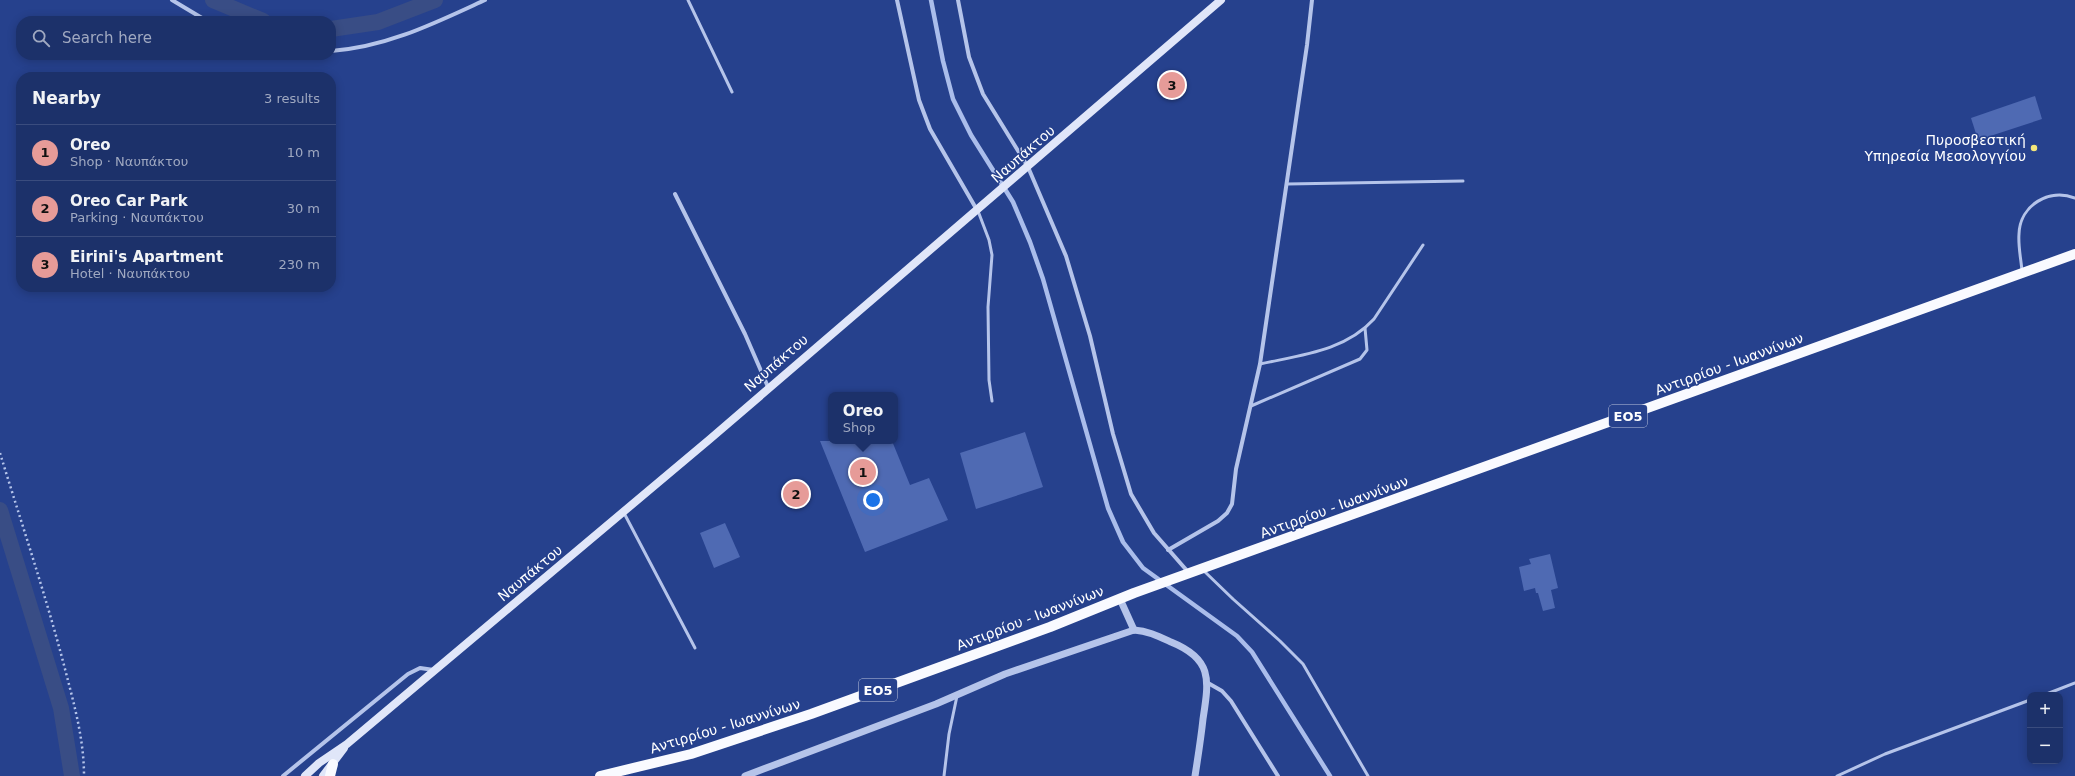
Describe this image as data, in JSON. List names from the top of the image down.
{
  "streets": {
    "main road": ["Ναυπάκτου", "Αντιρρίου - Ιωαννίνων", "ΕΟ5"]
  },
  "places": ["Πυροσβεστική Υπηρεσία Μεσολογγίου"],
  "page": {
    "search": "Search here",
    "pins": ["3", "1", "2"],
    "heading": ["Nearby", "3 results"],
    "list": [
      {
        "mark": "1",
        "name": "Oreo",
        "note": "Shop · Ναυπάκτου",
        "value": "10 m"
      },
      {
        "mark": "2",
        "name": "Oreo Car Park",
        "note": "Parking · Ναυπάκτου",
        "value": "30 m"
      },
      {
        "mark": "3",
        "name": "Eirini's Apartment",
        "note": "Hotel · Ναυπάκτου",
        "value": "230 m"
      }
    ],
    "popup": ["Oreo", "Shop"],
    "map_buttons": ["+", "−"]
  }
}
